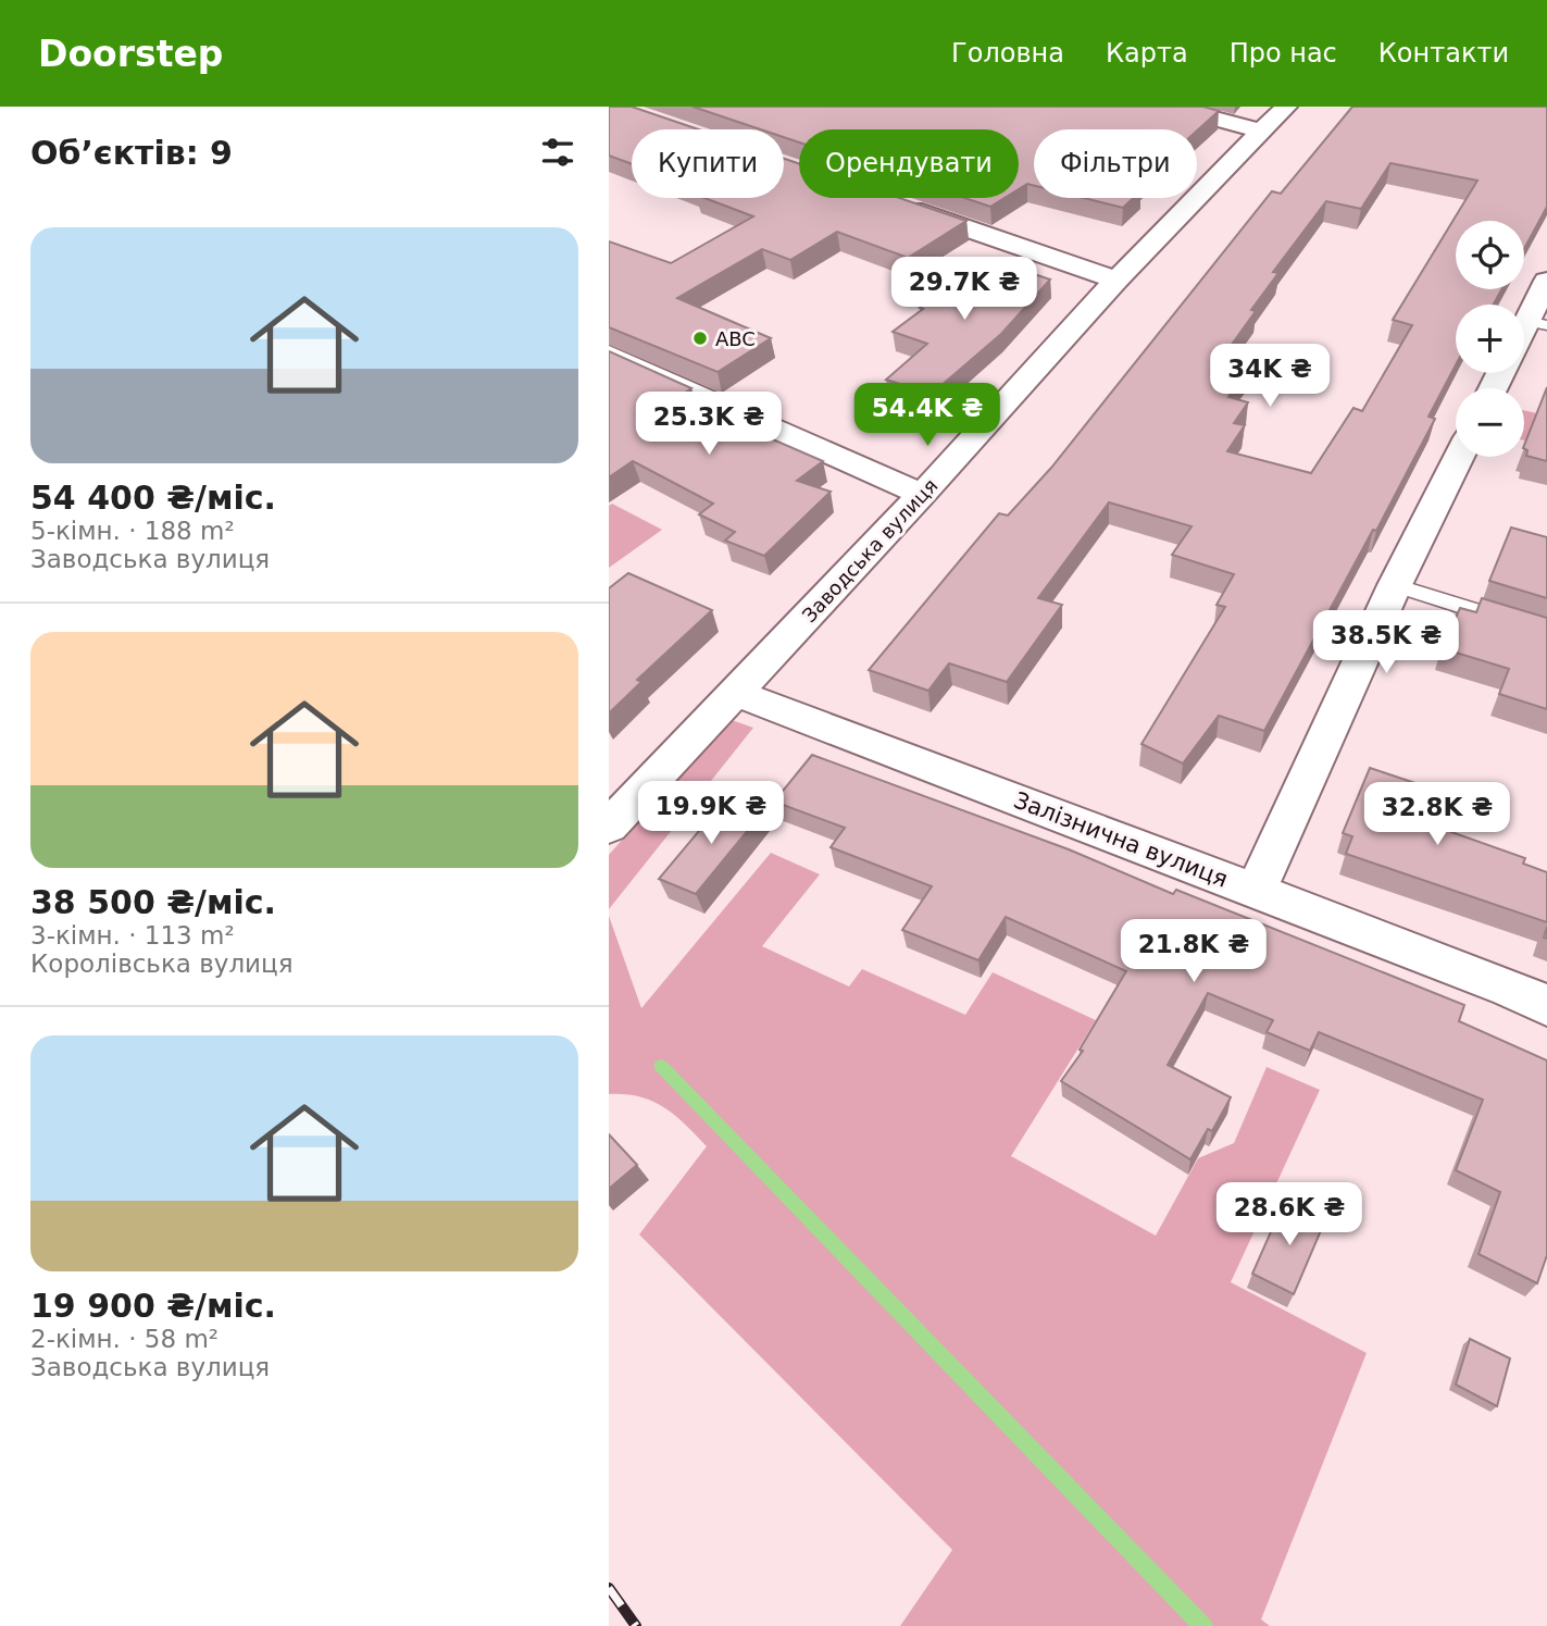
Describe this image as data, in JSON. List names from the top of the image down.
{
  "streets": {
    "street": ["Заводська вулиця", "Залізнична вулиця"]
  },
  "crossings": [
    ["Заводська вулиця", "Залізнична вулиця"]
  ],
  "places": ["ABC"],
  "page": {
    "header": "Doorstep",
    "nav": [
      "Головна",
      "Карта",
      "Про нас",
      "Контакти"
    ],
    "heading": "Об’єктів: 9",
    "chip": ["Купити", "Орендувати", "Фільтри"],
    "list": [
      {
        "name": "54 400 ₴/міс.",
        "note": "5-кімн. · 188 m² · Заводська вулиця"
      },
      {
        "name": "38 500 ₴/міс.",
        "note": "3-кімн. · 113 m² · Королівська вулиця"
      },
      {
        "name": "19 900 ₴/міс.",
        "note": "2-кімн. · 58 m² · Заводська вулиця"
      }
    ],
    "map_buttons": ["+", "−"],
    "price": [
      "29.7K ₴",
      "34K ₴",
      "54.4K ₴",
      "25.3K ₴",
      "38.5K ₴",
      "19.9K ₴",
      "32.8K ₴",
      "21.8K ₴",
      "28.6K ₴"
    ]
  }
}
